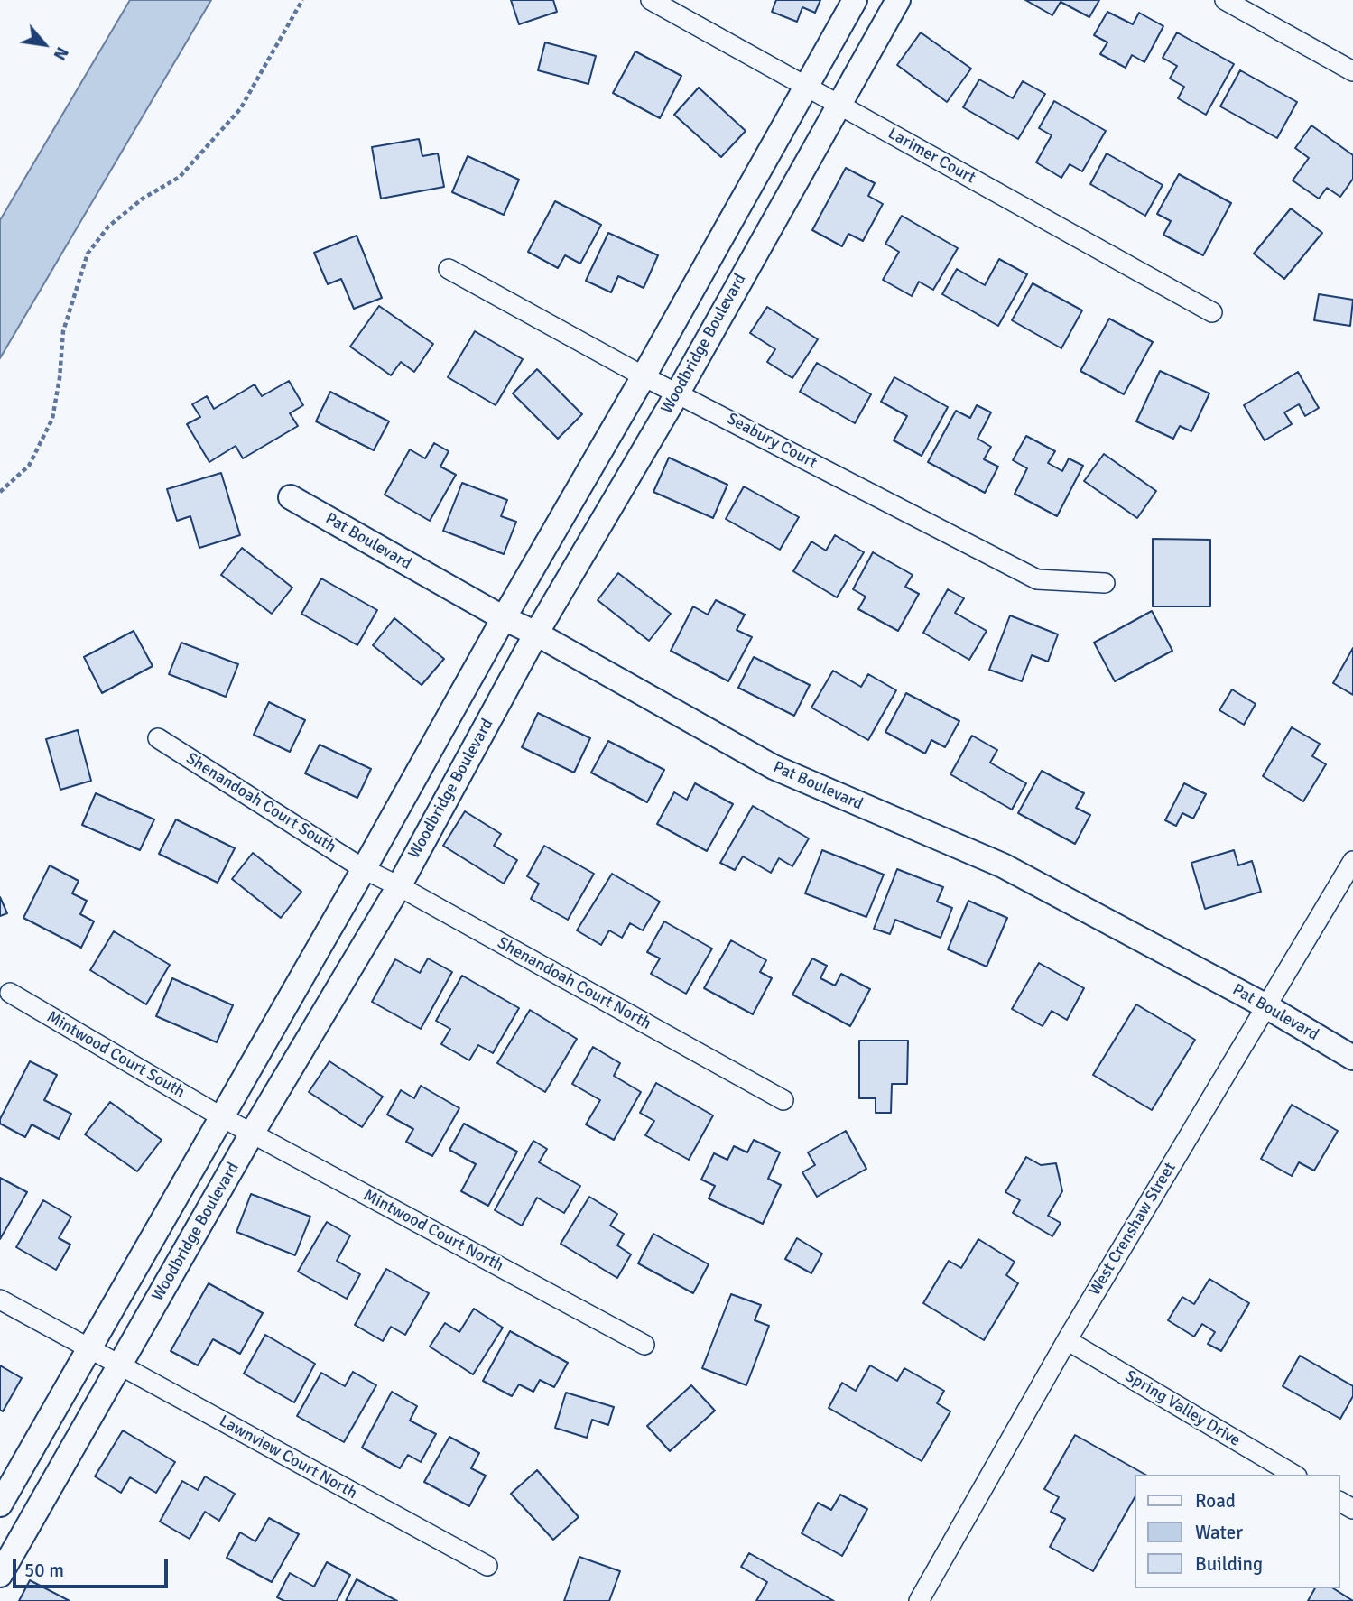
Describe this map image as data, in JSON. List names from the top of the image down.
{
  "streets": {
    "street": [
      "Larimer Court",
      "Woodbridge Boulevard",
      "Seabury Court",
      "Pat Boulevard",
      "Shenandoah Court South",
      "Shenandoah Court North",
      "Mintwood Court South",
      "West Crenshaw Street",
      "Mintwood Court North",
      "Spring Valley Drive",
      "Lawnview Court North"
    ]
  },
  "crossings": [
    ["Larimer Court", "Woodbridge Boulevard"],
    ["Woodbridge Boulevard", "Seabury Court"],
    ["Woodbridge Boulevard", "Pat Boulevard"],
    ["Woodbridge Boulevard", "Shenandoah Court North"],
    ["Woodbridge Boulevard", "Mintwood Court North"],
    ["Woodbridge Boulevard", "Lawnview Court North"],
    ["Pat Boulevard", "West Crenshaw Street"],
    ["Shenandoah Court South", "Shenandoah Court North"],
    ["Mintwood Court South", "Mintwood Court North"],
    ["West Crenshaw Street", "Spring Valley Drive"]
  ],
  "legend": ["Road", "Water", "Building"],
  "scale_bar": "50 m",
  "north": "bottom right"
}
